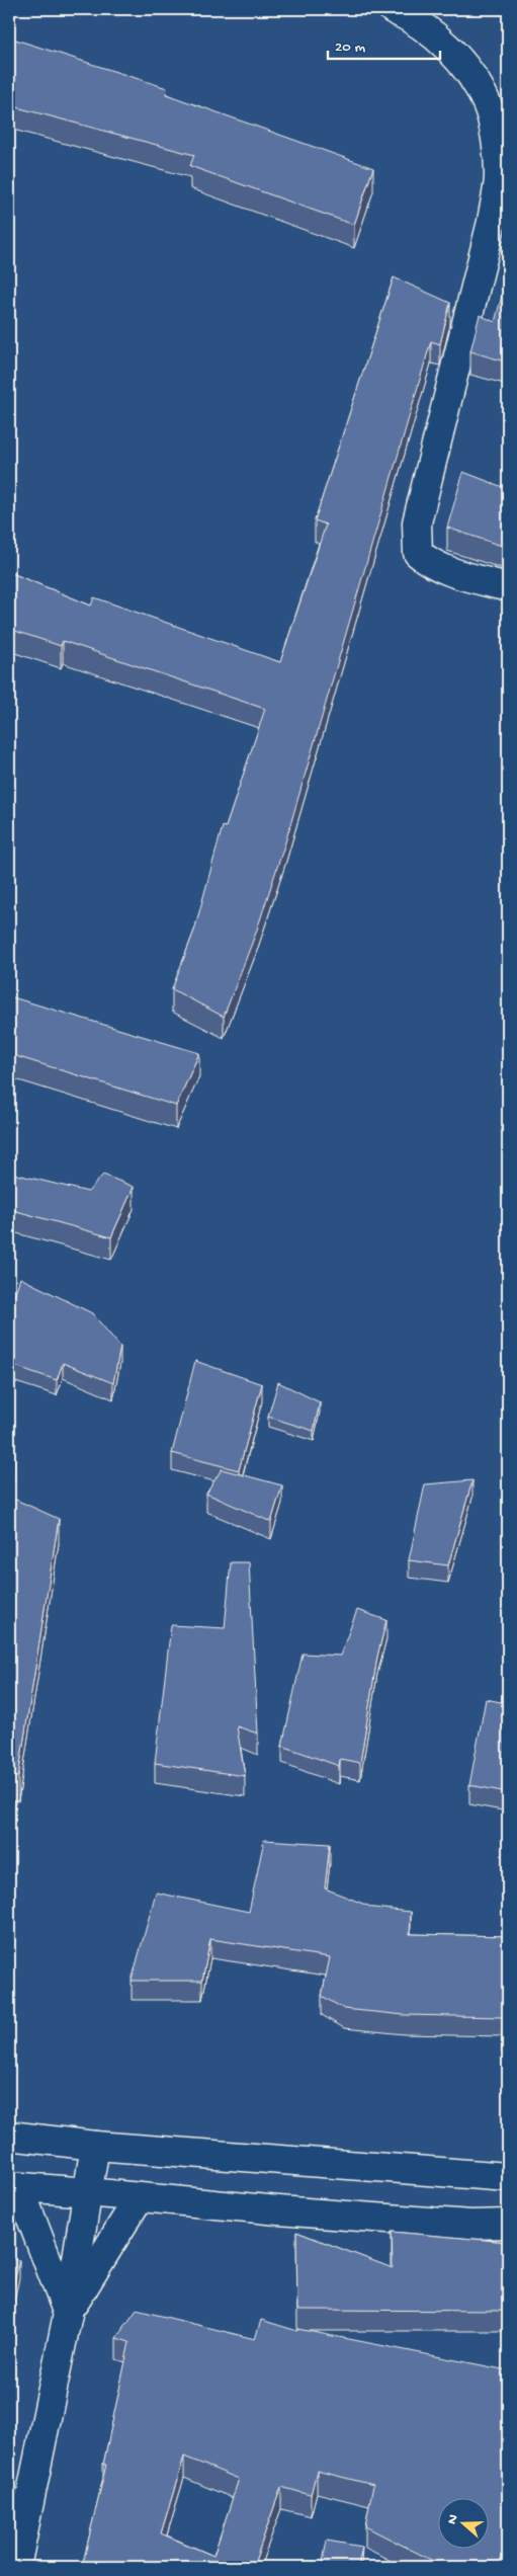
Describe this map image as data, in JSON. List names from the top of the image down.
{
  "scale_bar": "20 m",
  "north": "left"
}
